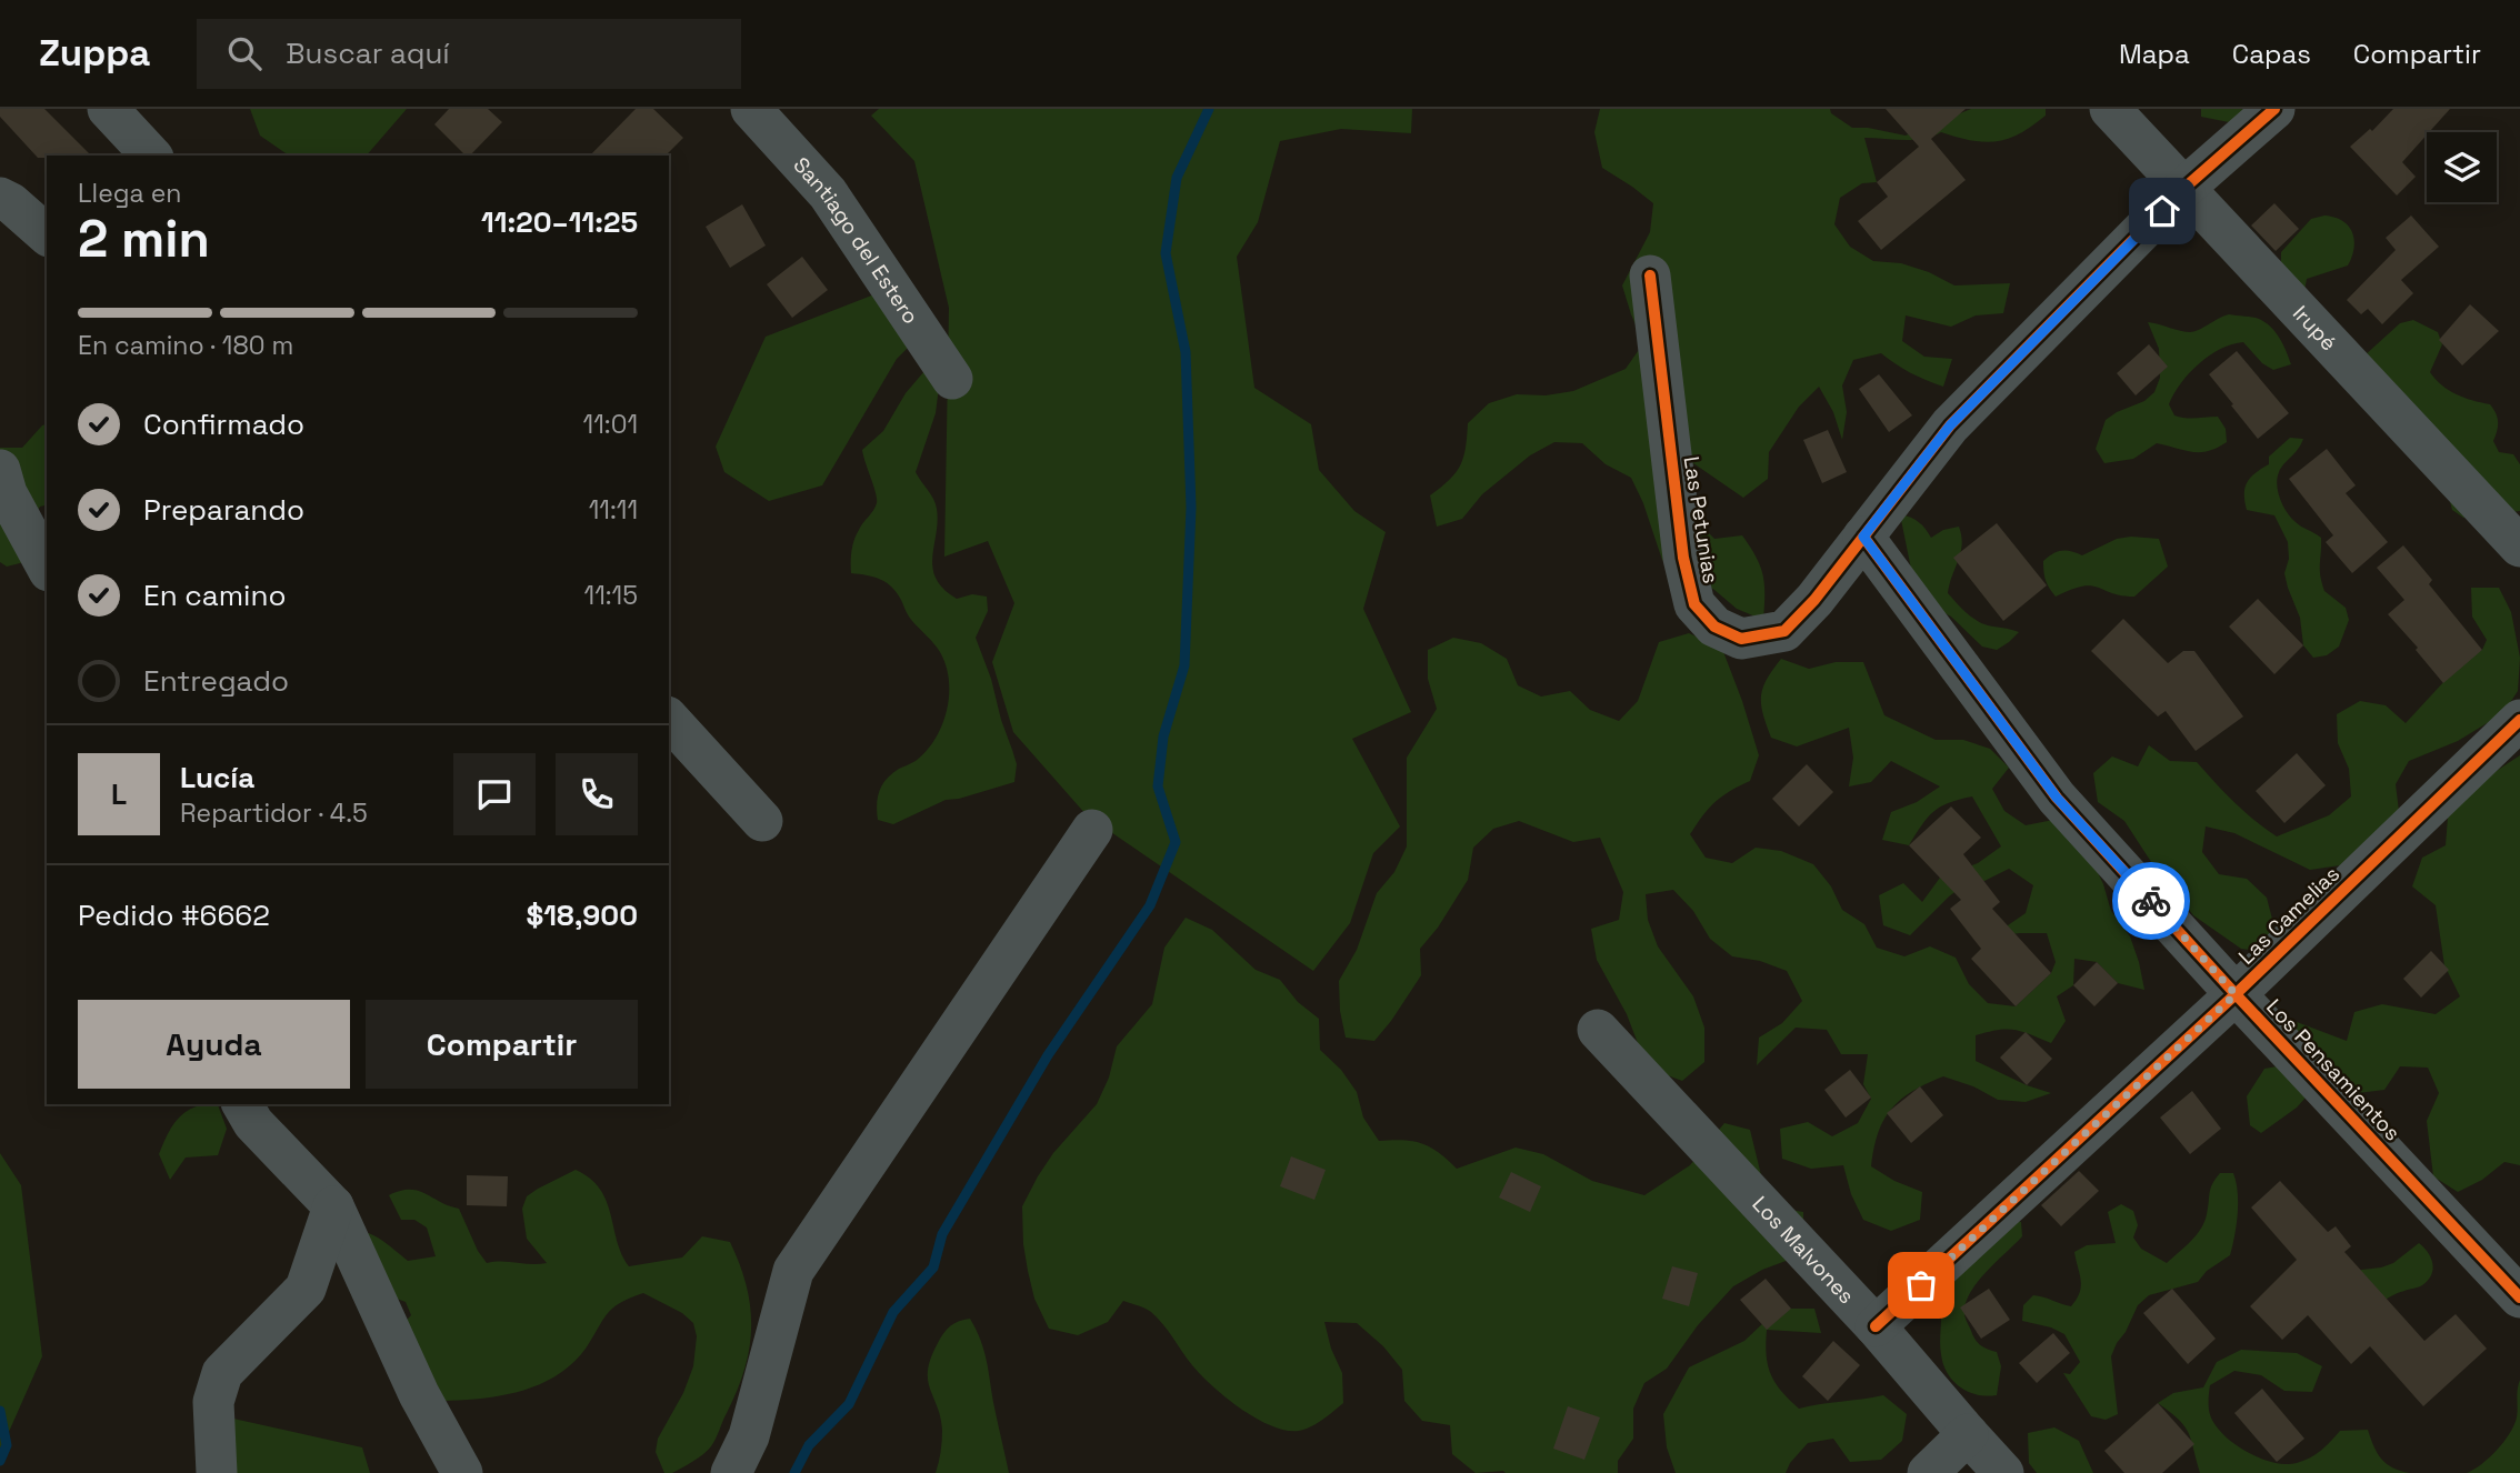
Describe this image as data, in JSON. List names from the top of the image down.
{
  "streets": {
    "street": [
      "Santiago del Estero",
      "Irupé",
      "Las Petunias",
      "Las Camelias",
      "Los Pensamientos",
      "Los Malvones"
    ]
  },
  "crossings": [
    ["Irupé", "Las Petunias"],
    ["Las Petunias", "Los Pensamientos"],
    ["Las Camelias", "Los Pensamientos"],
    ["Las Camelias", "Los Malvones"]
  ],
  "page": {
    "header": "Zuppa",
    "search": "Buscar aquí",
    "nav": ["Mapa", "Capas", "Compartir"],
    "heading": ["2 min", "Llega en", "11:20–11:25"],
    "panel": [
      "Lucía",
      "Repartidor · 4.5",
      "Pedido #6662",
      "$18,900"
    ],
    "bar": "En camino · 180 m",
    "list": [
      ["Confirmado", "11:01"],
      ["Preparando", "11:11"],
      ["En camino", "11:15"],
      "Entregado"
    ],
    "round": "L",
    "buttons": ["Ayuda", "Compartir"]
  }
}
